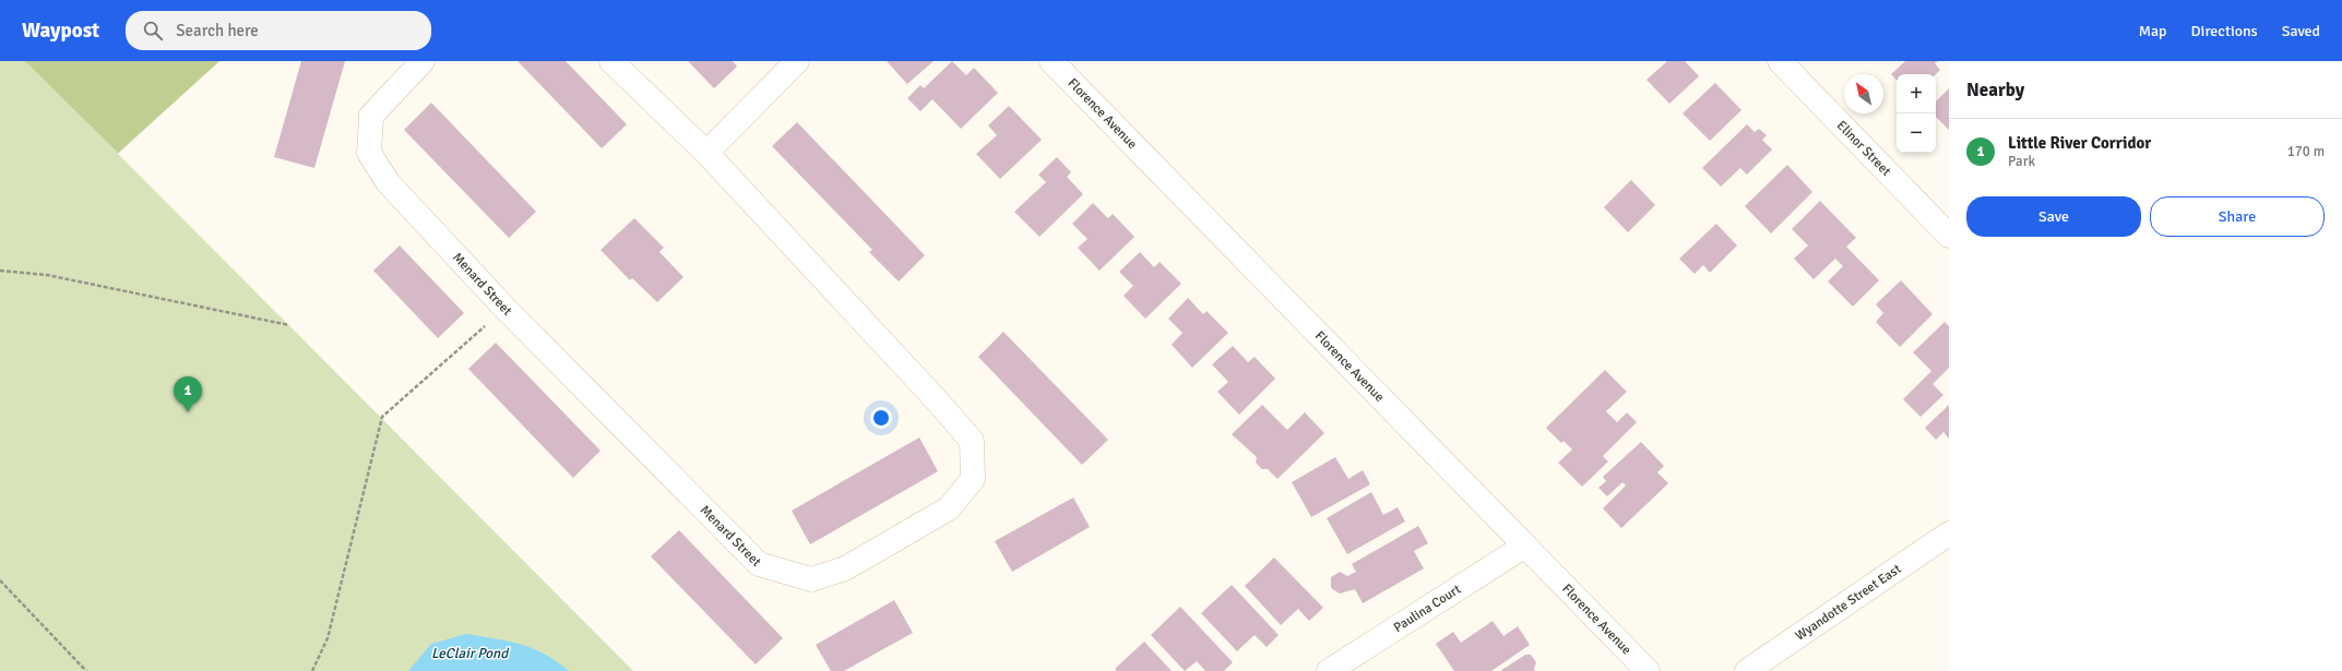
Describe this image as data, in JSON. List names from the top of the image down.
{
  "streets": {
    "street": [
      "Florence Avenue",
      "Elinor Street",
      "Menard Street",
      "Wyandotte Street East",
      "Paulina Court"
    ]
  },
  "crossings": [
    ["Florence Avenue", "Paulina Court"]
  ],
  "water": ["LeClair Pond"],
  "north": "top left",
  "page": {
    "header": "Waypost",
    "search": "Search here",
    "nav": ["Map", "Directions", "Saved"],
    "heading": "Nearby",
    "map_buttons": ["+", "−"],
    "list": [
      {
        "mark": "1",
        "name": "Little River Corridor",
        "note": "Park",
        "value": "170 m"
      }
    ],
    "buttons": ["Save", "Share"],
    "pins": "1"
  }
}
